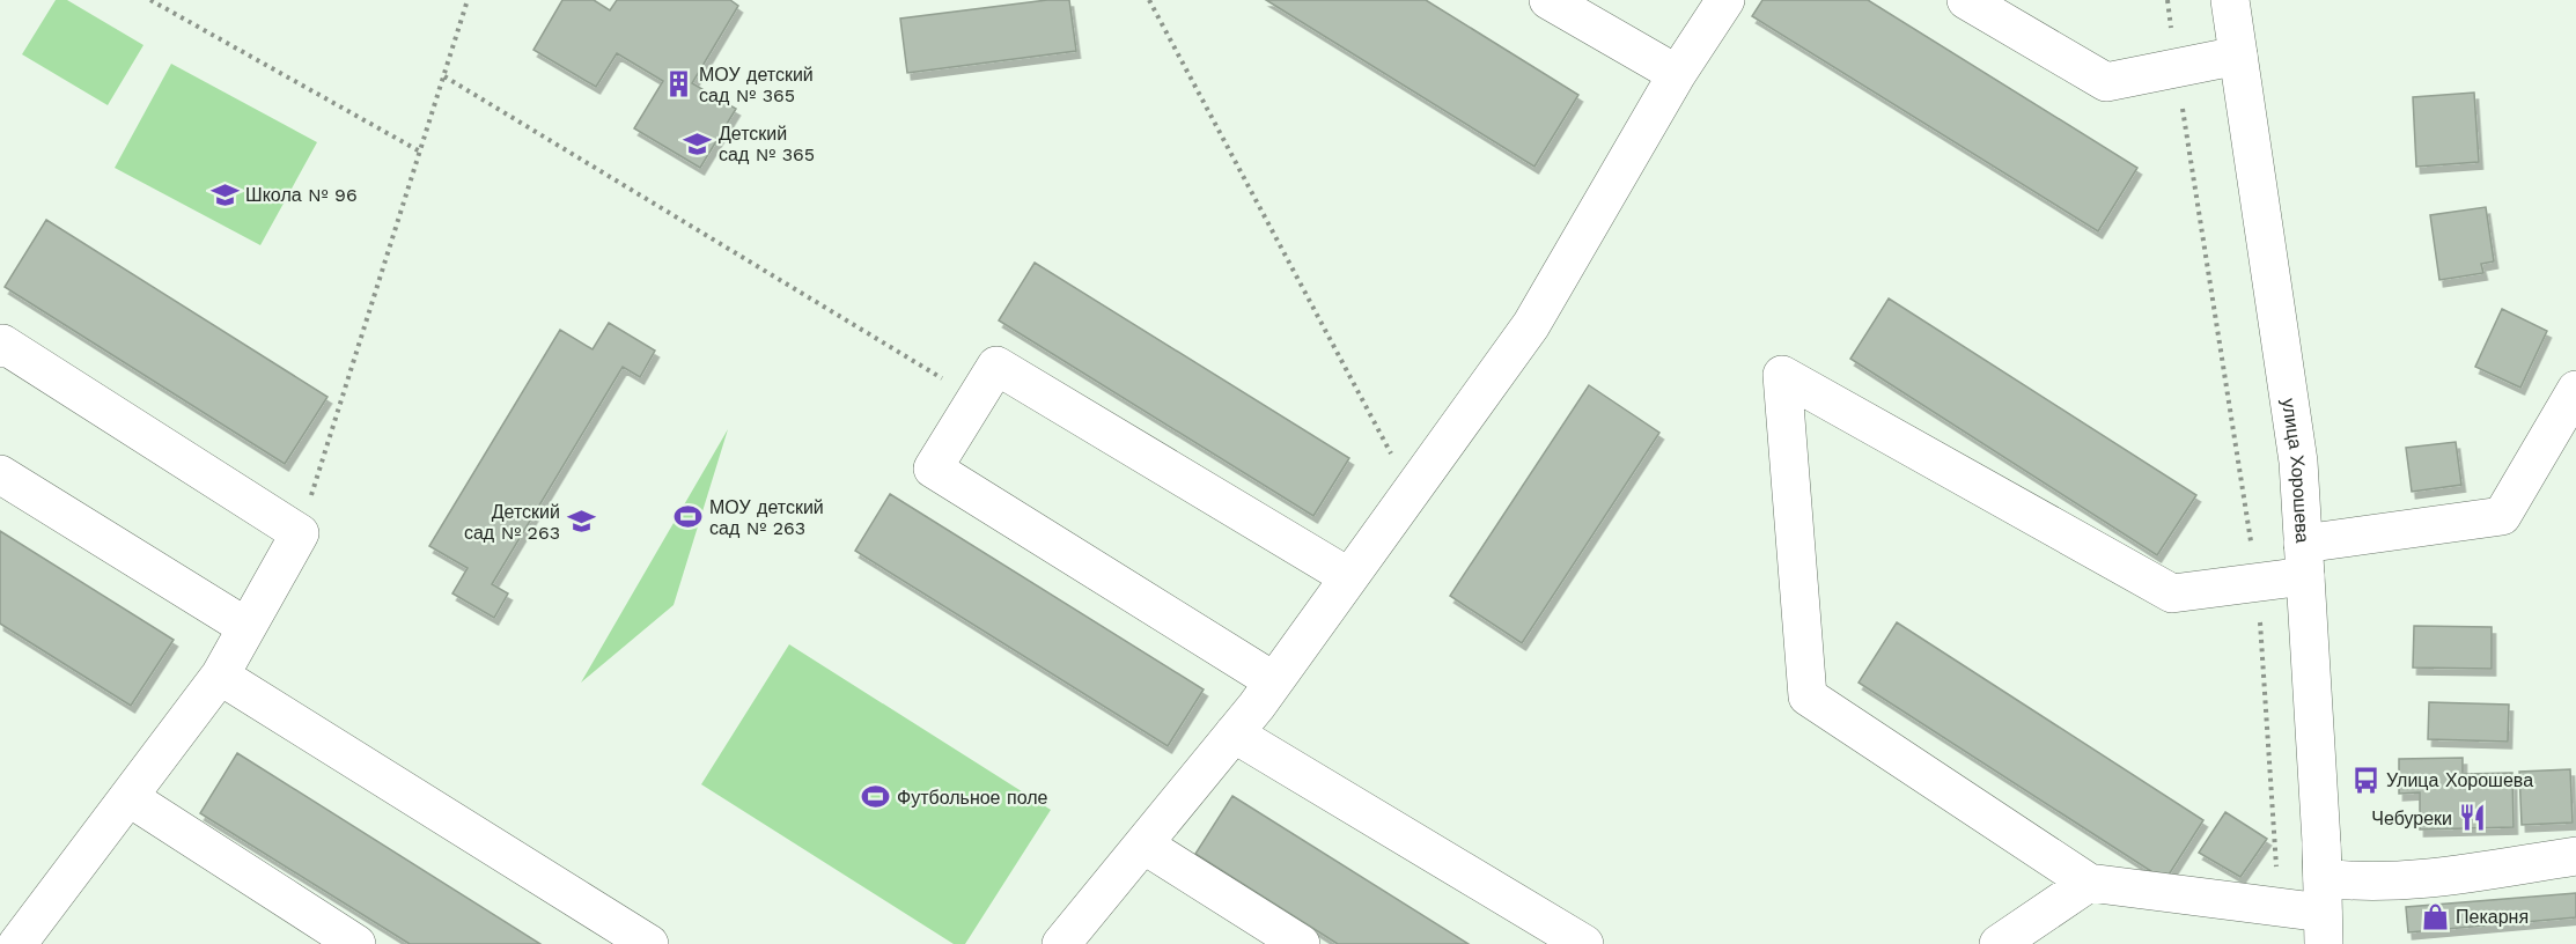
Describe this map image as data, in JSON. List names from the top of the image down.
{
  "streets": {
    "main road": ["улица Хорошева"]
  },
  "places": {
    "building": ["МОУ детский сад № 365"],
    "school or university": ["Детский сад № 365", "Школа № 96", "Детский сад № 263"],
    "sports": ["МОУ детский сад № 263", "Футбольное поле"],
    "bus stop": ["Улица Хорошева"],
    "restaurant": ["Чебуреки"],
    "shop": ["Пекарня"]
  }
}
